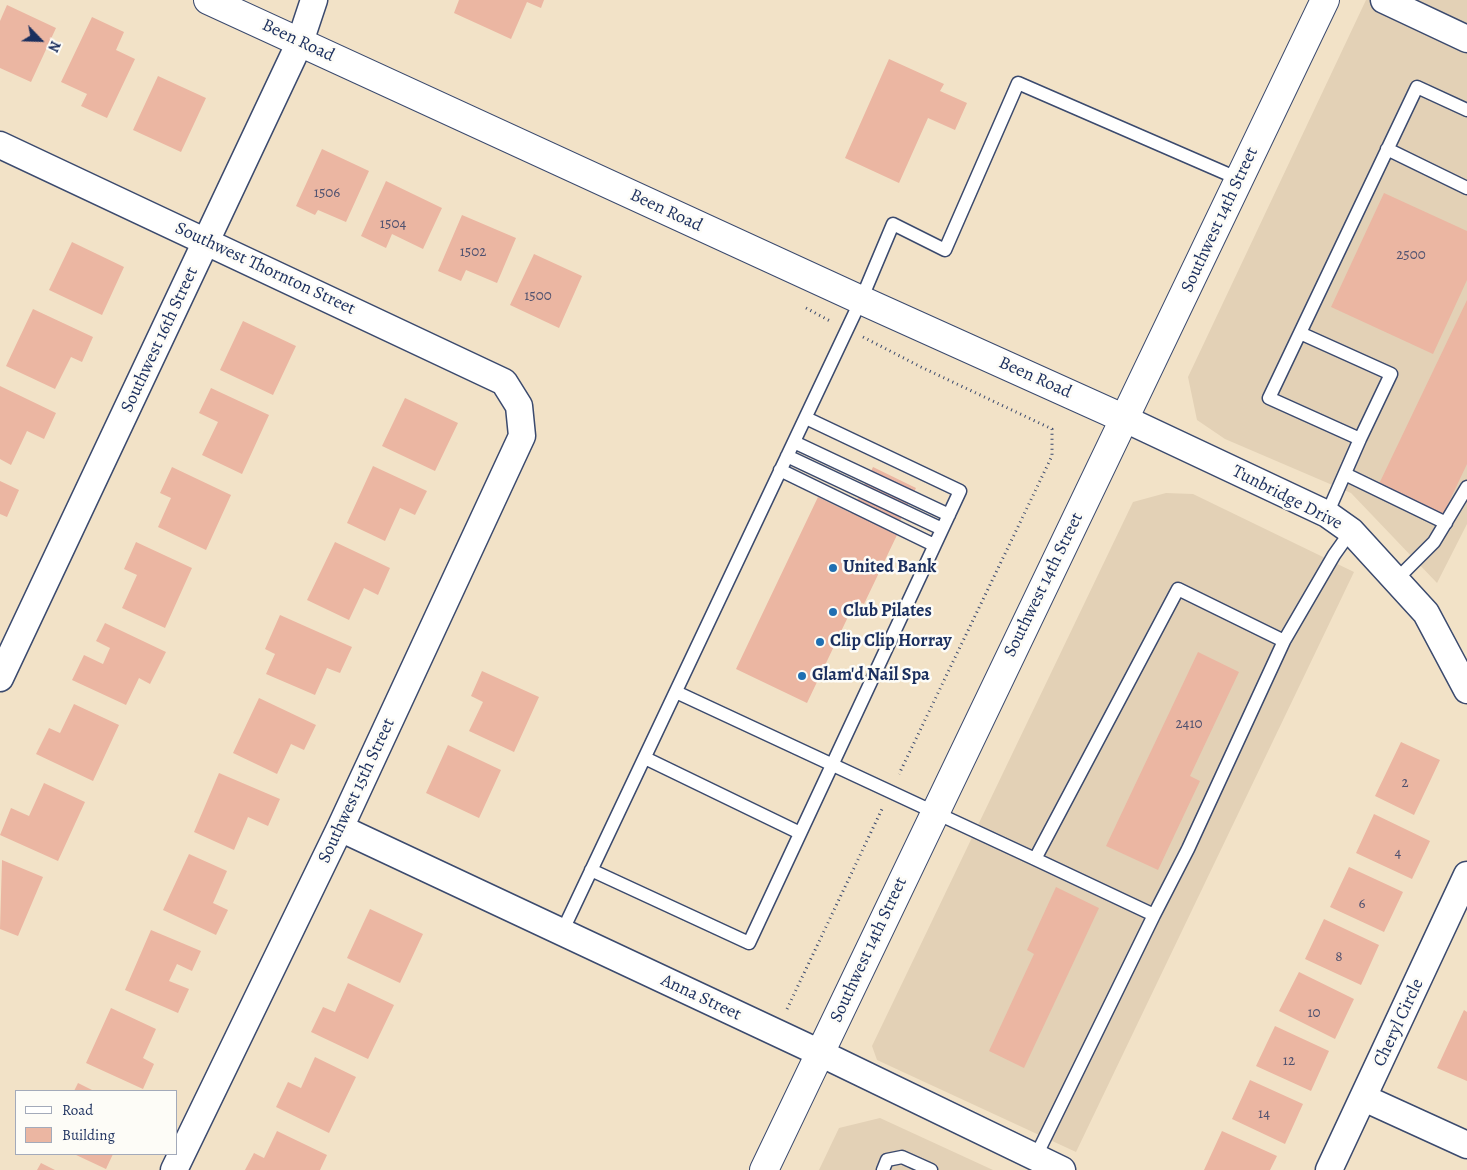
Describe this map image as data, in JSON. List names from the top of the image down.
{
  "streets": {
    "main road": ["Been Road", "Southwest 14th Street"],
    "street": [
      "Southwest Thornton Street",
      "Southwest 16th Street",
      "Tunbridge Drive",
      "Southwest 15th Street",
      "Anna Street",
      "Cheryl Circle"
    ]
  },
  "crossings": [
    ["Been Road", "Southwest 14th Street"],
    ["Been Road", "Southwest 16th Street"],
    ["Been Road", "Tunbridge Drive"],
    ["Southwest 14th Street", "Tunbridge Drive"],
    ["Southwest 14th Street", "Anna Street"],
    ["Southwest Thornton Street", "Southwest 16th Street"],
    ["Southwest Thornton Street", "Southwest 15th Street"],
    ["Southwest 15th Street", "Anna Street"]
  ],
  "places": [
    "United Bank",
    "Club Pilates",
    "Clip Clip Horray",
    "Glam'd Nail Spa"
  ],
  "house_numbers": [
    "1506",
    "1504",
    "1502",
    "2500",
    "1500",
    "2410",
    "2",
    "4",
    "6",
    "8",
    "10",
    "12",
    "14"
  ],
  "legend": ["Road", "Building"],
  "north": "bottom right"
}
